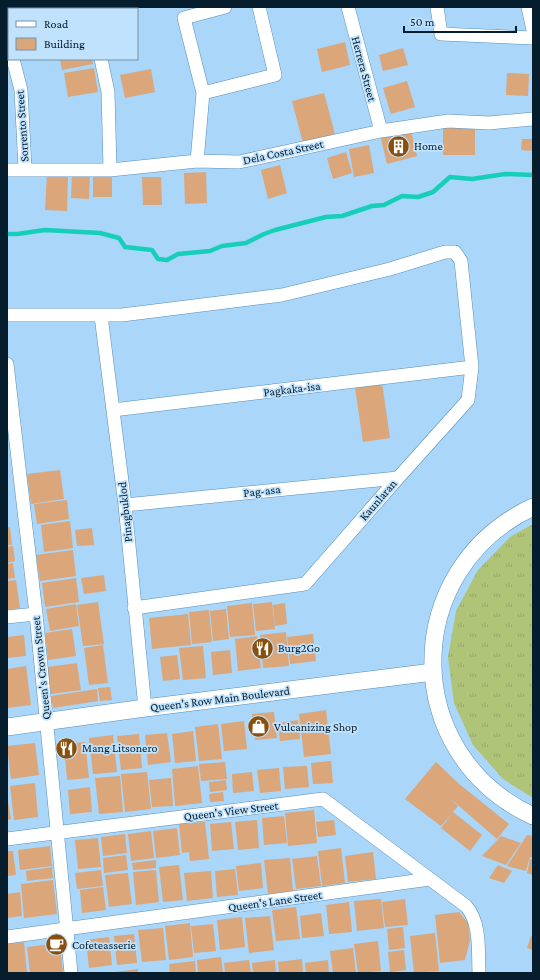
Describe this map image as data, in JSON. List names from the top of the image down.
{
  "streets": {
    "street": [
      "Herrera Street",
      "Sorrento Street",
      "Dela Costa Street",
      "Pagkaka-isa",
      "Pag-asa",
      "Kaunlaran",
      "Pinagbuklod",
      "Queen's Crown Street",
      "Queen's Row Main Boulevard",
      "Queen's View Street",
      "Queen's Lane Street"
    ]
  },
  "crossings": [
    ["Herrera Street", "Dela Costa Street"],
    ["Sorrento Street", "Dela Costa Street"],
    ["Pagkaka-isa", "Kaunlaran"],
    ["Pagkaka-isa", "Pinagbuklod"],
    ["Pag-asa", "Kaunlaran"],
    ["Pag-asa", "Pinagbuklod"],
    ["Kaunlaran", "Pinagbuklod"],
    ["Pinagbuklod", "Queen's Row Main Boulevard"],
    ["Queen's Crown Street", "Queen's Row Main Boulevard"],
    ["Queen's Crown Street", "Queen's View Street"],
    ["Queen's Crown Street", "Queen's Lane Street"],
    ["Queen's View Street", "Queen's Lane Street"]
  ],
  "places": {
    "building": ["Home"],
    "restaurant": ["Burg2Go", "Mang Litsonero"],
    "shop": ["Vulcanizing Shop"],
    "cafe": ["Cofeteasserie"]
  },
  "legend": ["Road", "Building"],
  "scale_bar": "50 m"
}
